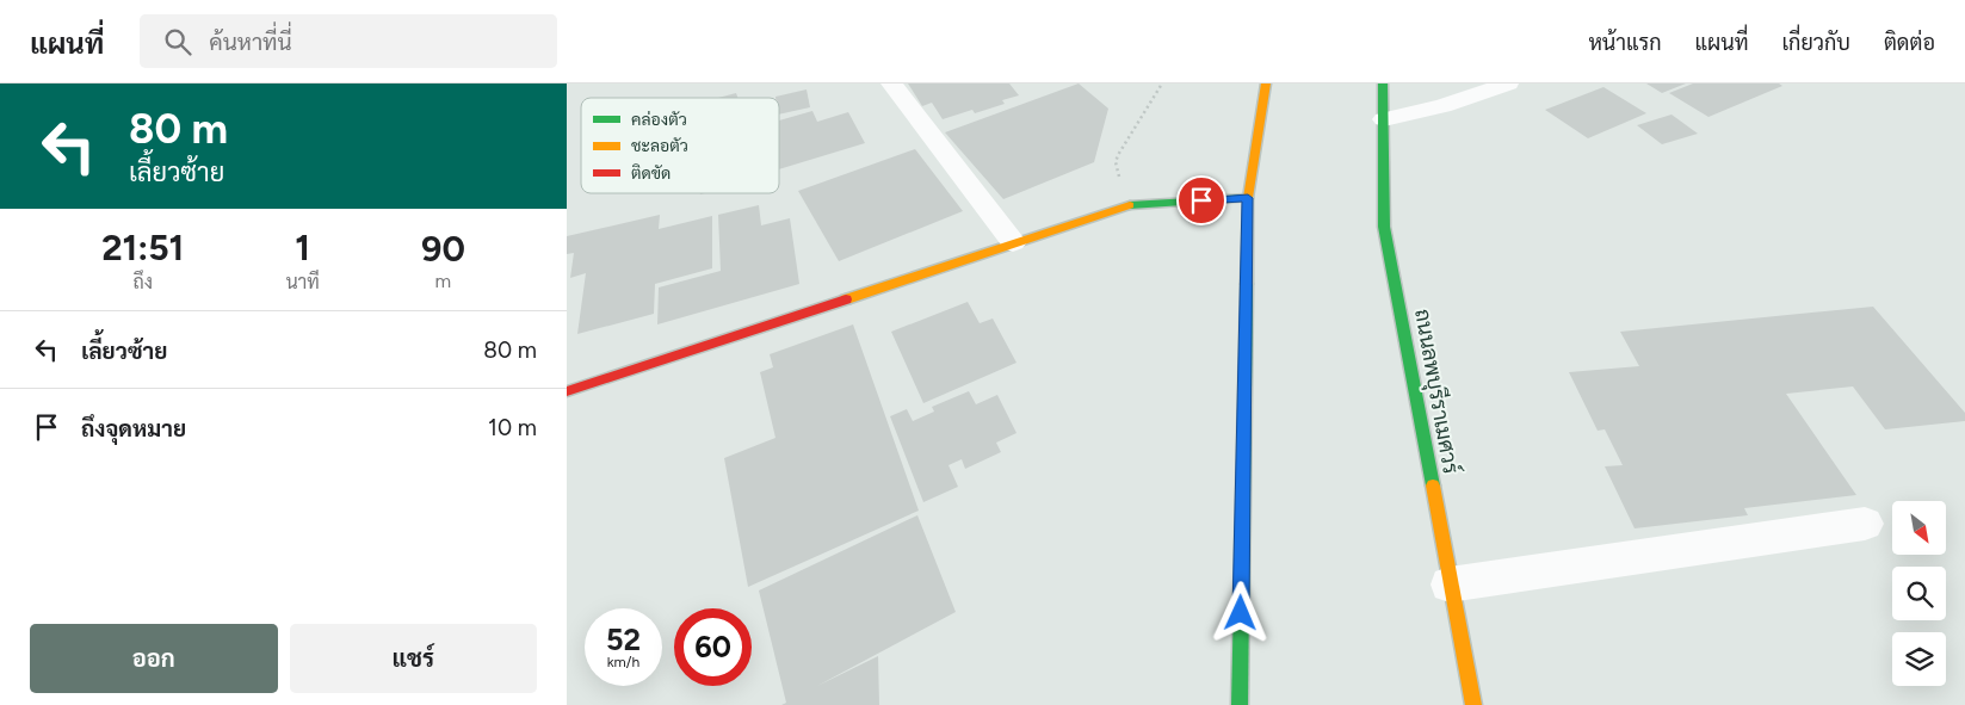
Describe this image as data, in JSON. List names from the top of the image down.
{
  "streets": {
    "main road": ["ถนนลพบุรีราเมศวร์"]
  },
  "legend": ["คล่องตัว", "ชะลอตัว", "ติดขัด"],
  "north": "bottom right",
  "page": {
    "header": "แผนที่",
    "search": "ค้นหาที่นี่",
    "nav": [
      "หน้าแรก",
      "แผนที่",
      "เกี่ยวกับ",
      "ติดต่อ"
    ],
    "turn": ["80 m", "เลี้ยวซ้าย"],
    "eta": [
      "21:51",
      "ถึง",
      "1",
      "นาที",
      "90",
      "m"
    ],
    "list": [
      {
        "name": "เลี้ยวซ้าย",
        "value": "80 m"
      },
      {
        "name": "ถึงจุดหมาย",
        "value": "10 m"
      }
    ],
    "speed": "52 km/h",
    "limit": "60",
    "buttons": ["ออก", "แชร์"]
  }
}
